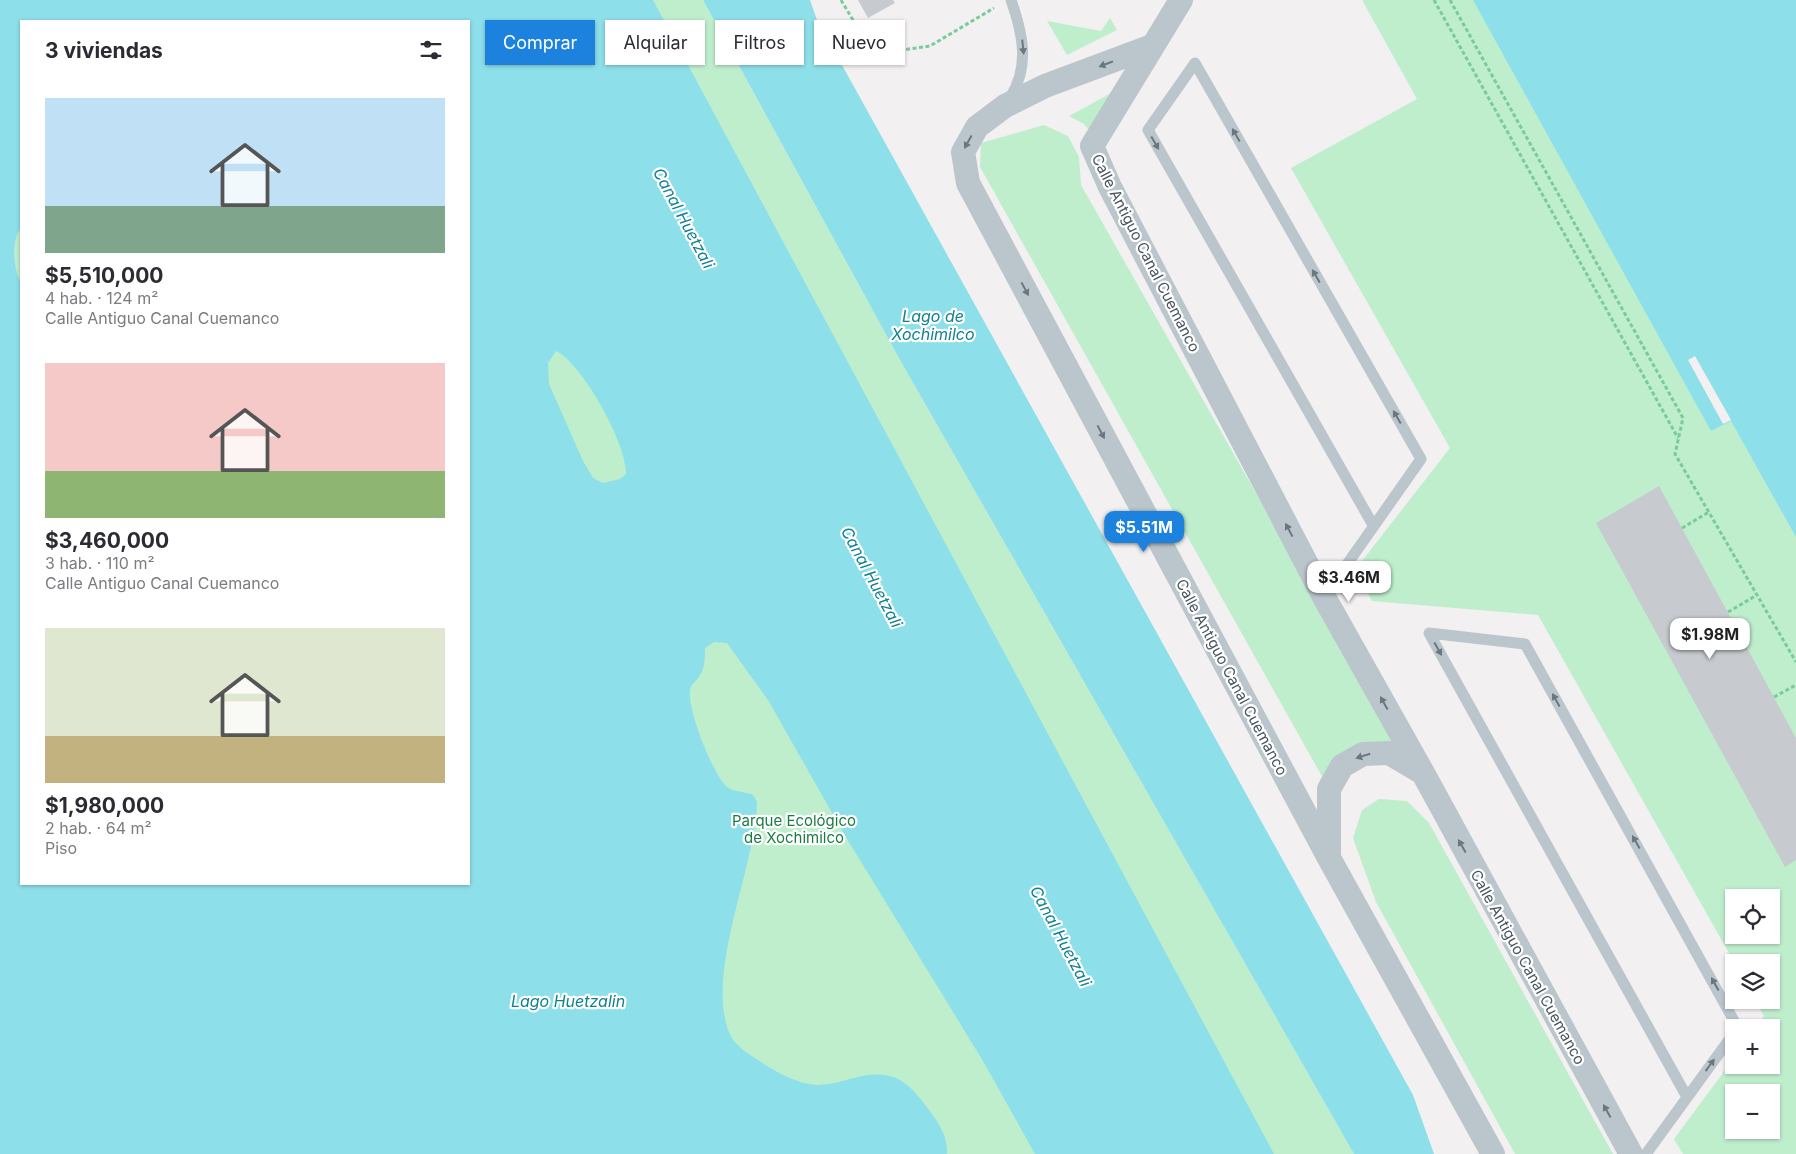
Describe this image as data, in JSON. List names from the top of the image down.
{
  "streets": {
    "street": ["Calle Antiguo Canal Cuemanco"]
  },
  "water": ["Canal Huetzali", "Lago de Xochimilco", "Lago Huetzalin"],
  "parks": ["Parque Ecológico de Xochimilco"],
  "page": {
    "chip": [
      "Comprar",
      "Alquilar",
      "Filtros",
      "Nuevo"
    ],
    "heading": "3 viviendas",
    "list": [
      {
        "name": "$5,510,000",
        "note": "4 hab. · 124 m² · Calle Antiguo Canal Cuemanco"
      },
      {
        "name": "$3,460,000",
        "note": "3 hab. · 110 m² · Calle Antiguo Canal Cuemanco"
      },
      {
        "name": "$1,980,000",
        "note": "2 hab. · 64 m² · Piso"
      }
    ],
    "price": ["$5.51M", "$3.46M", "$1.98M"],
    "map_buttons": ["+", "−"]
  }
}
